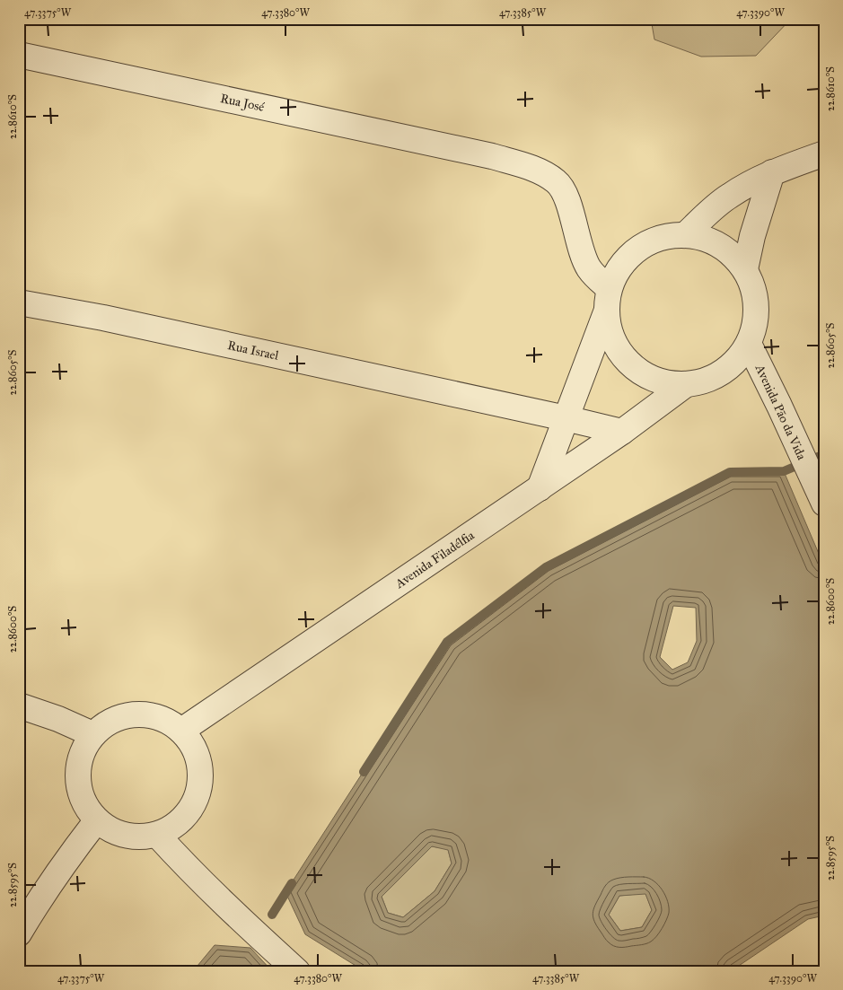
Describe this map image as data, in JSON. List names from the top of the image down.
{
  "streets": {
    "street": [
      "Rua José",
      "Rua Israel",
      "Avenida Pão da Vida",
      "Avenida Filadélfia"
    ]
  },
  "crossings": [
    ["Rua José", "Avenida Pão da Vida"],
    ["Rua José", "Avenida Filadélfia"],
    ["Rua Israel", "Avenida Filadélfia"],
    ["Avenida Pão da Vida", "Avenida Filadélfia"]
  ],
  "coordinates": [
    "47.3375°W",
    "47.3380°W",
    "47.3385°W",
    "47.3390°W",
    "22.8610°S",
    "22.8605°S",
    "22.8600°S",
    "22.8595°S"
  ]
}
